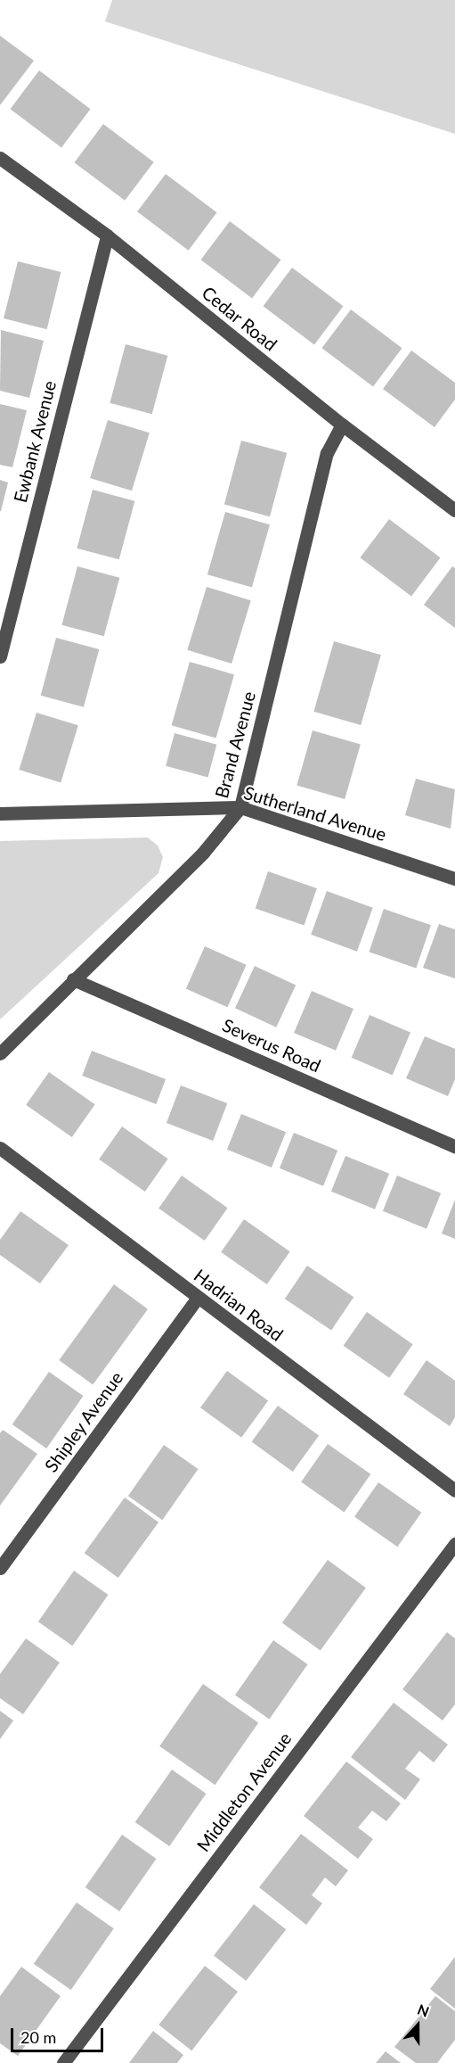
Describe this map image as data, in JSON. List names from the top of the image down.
{
  "streets": {
    "street": [
      "Cedar Road",
      "Ewbank Avenue",
      "Brand Avenue",
      "Sutherland Avenue",
      "Severus Road",
      "Hadrian Road",
      "Shipley Avenue",
      "Middleton Avenue"
    ]
  },
  "crossings": [
    ["Cedar Road", "Ewbank Avenue"],
    ["Cedar Road", "Brand Avenue"],
    ["Brand Avenue", "Sutherland Avenue"],
    ["Brand Avenue", "Severus Road"],
    ["Hadrian Road", "Shipley Avenue"]
  ],
  "scale_bar": "20 m",
  "north": "top"
}
